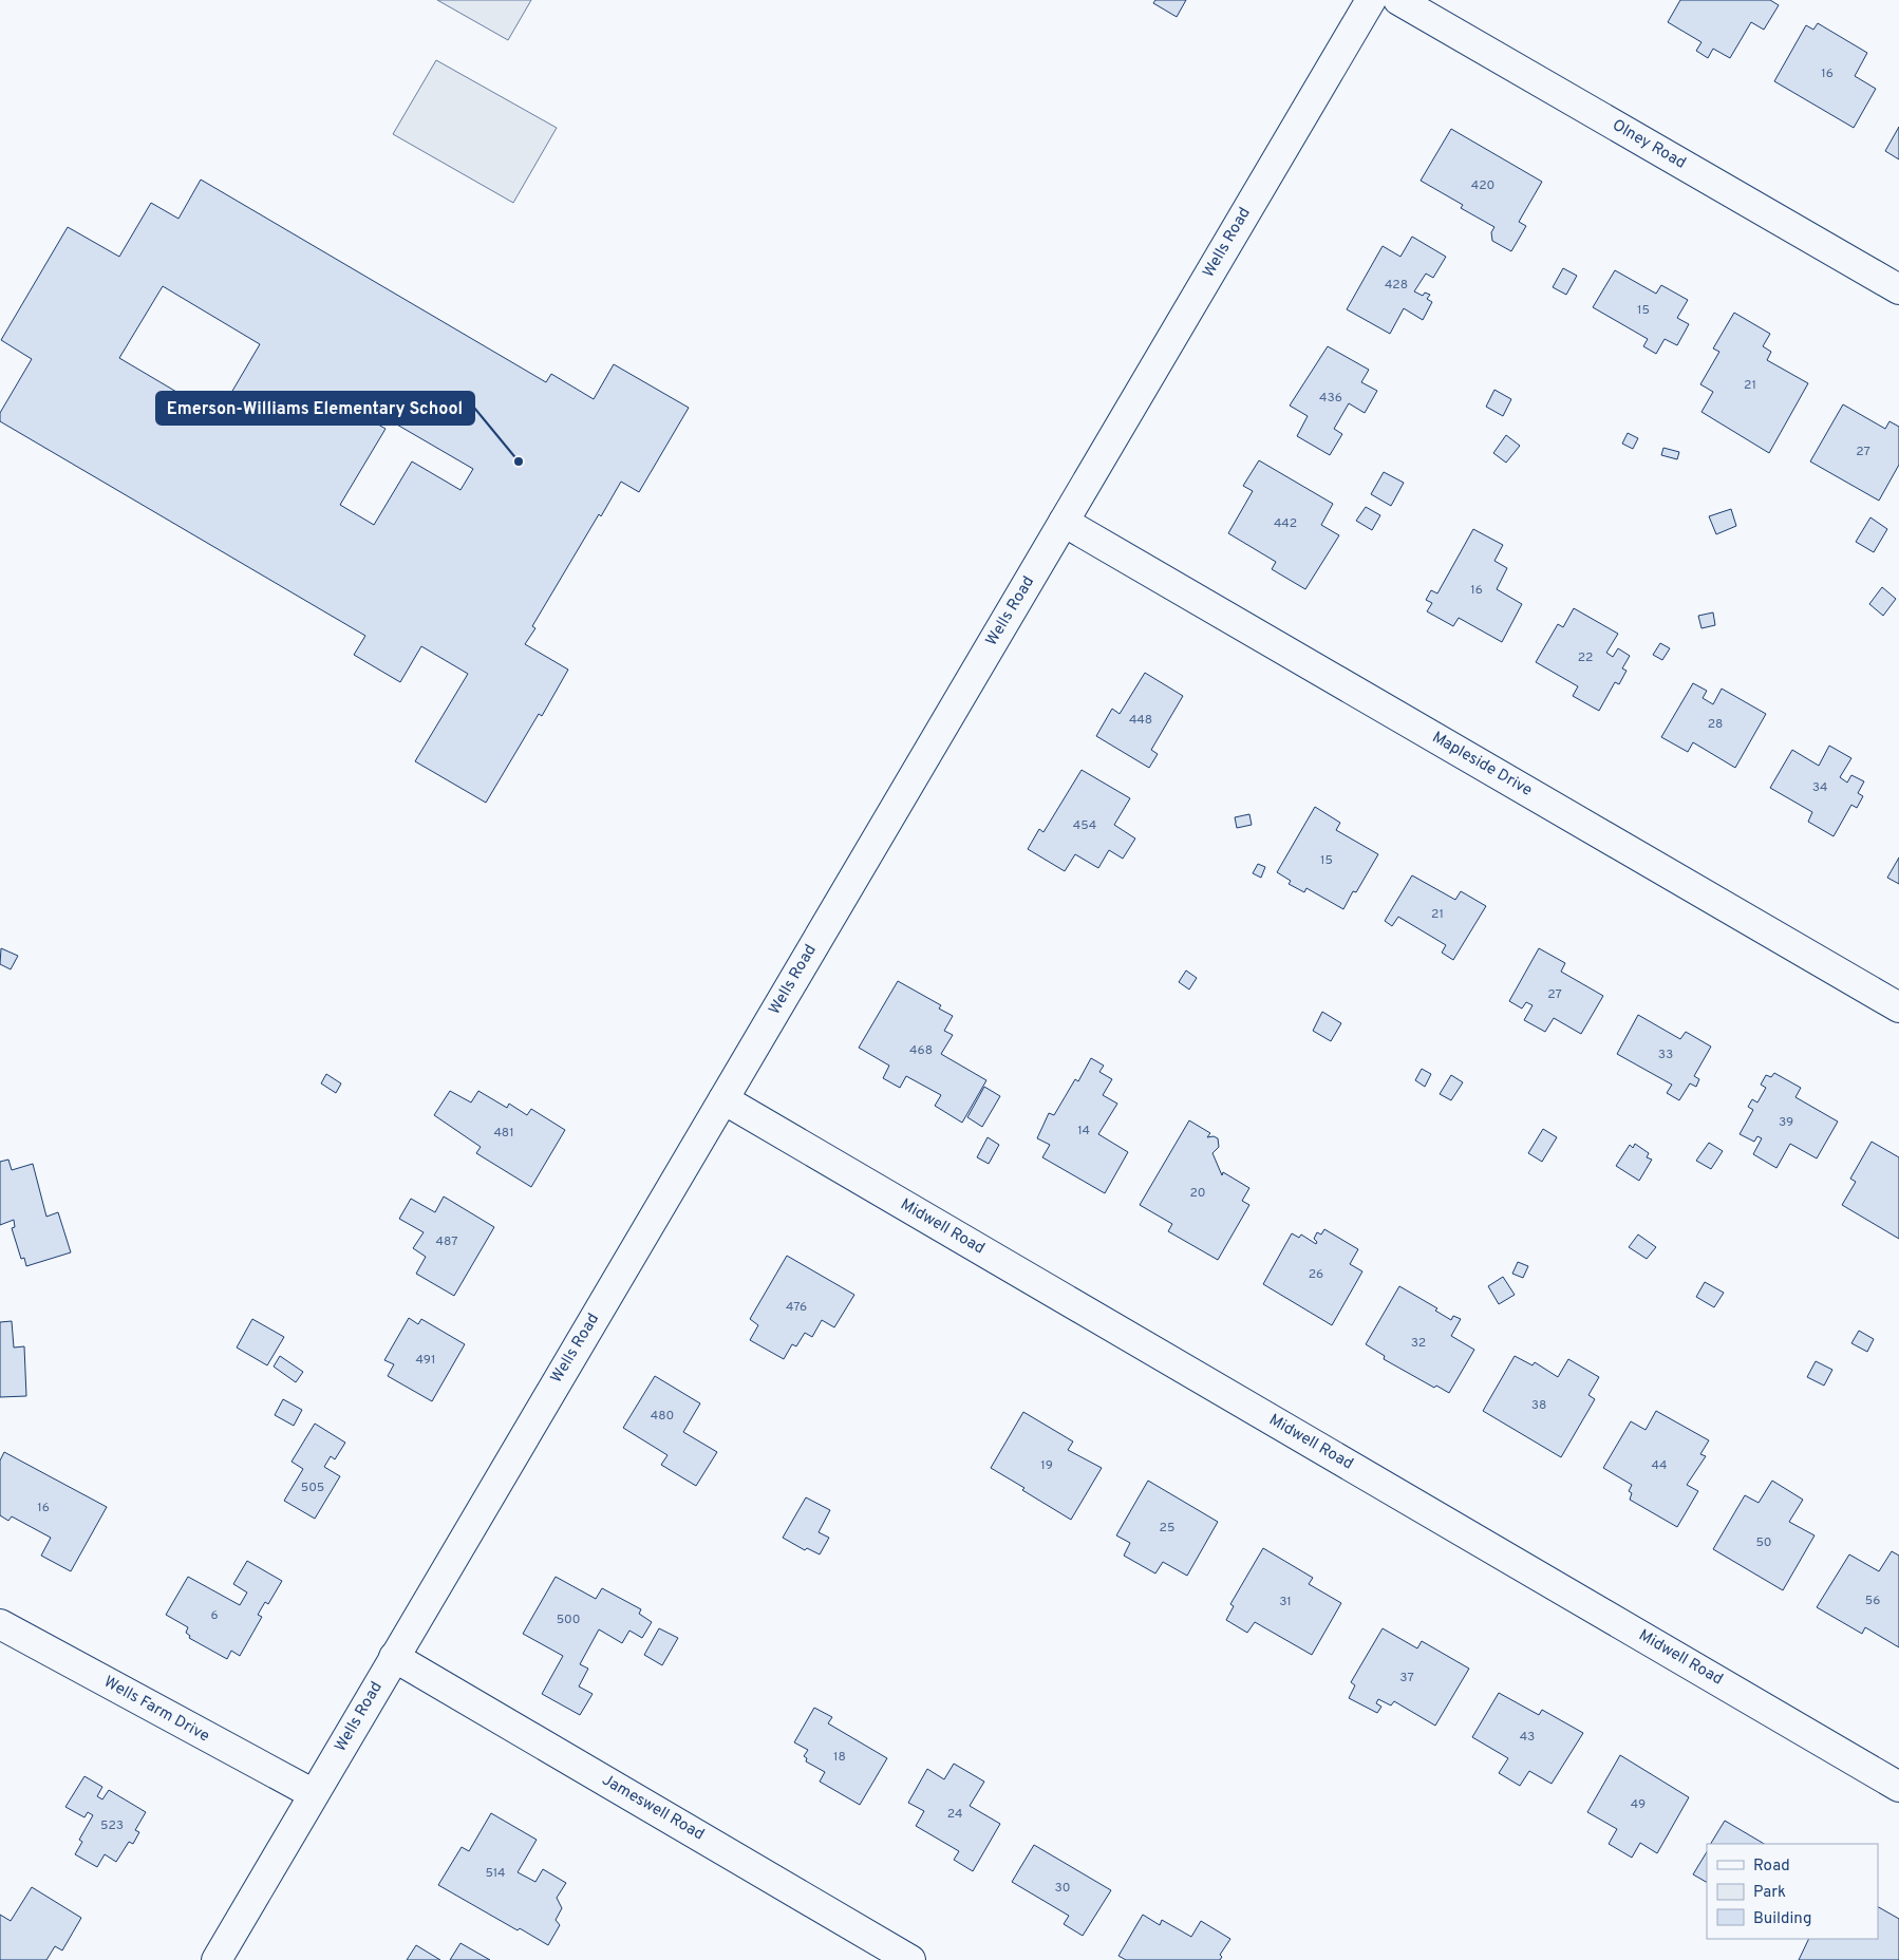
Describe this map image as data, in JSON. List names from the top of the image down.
{
  "streets": {
    "street": [
      "Olney Road",
      "Wells Road",
      "Mapleside Drive",
      "Midwell Road",
      "Wells Farm Drive",
      "Jameswell Road"
    ]
  },
  "crossings": [
    ["Wells Road", "Mapleside Drive"],
    ["Wells Road", "Midwell Road"],
    ["Wells Road", "Wells Farm Drive"],
    ["Wells Road", "Jameswell Road"]
  ],
  "places": ["Emerson-Williams Elementary School"],
  "house_numbers": [
    "16",
    "420",
    "428",
    "15",
    "21",
    "436",
    "27",
    "442",
    "16",
    "22",
    "448",
    "28",
    "34",
    "454",
    "15",
    "21",
    "27",
    "468",
    "33",
    "39",
    "14",
    "481",
    "20",
    "487",
    "26",
    "476",
    "32",
    "491",
    "38",
    "480",
    "19",
    "44",
    "505",
    "16",
    "25",
    "50",
    "56",
    "31",
    "6",
    "500",
    "37",
    "43",
    "18",
    "49",
    "24",
    "523",
    "514",
    "30"
  ],
  "legend": ["Road", "Park", "Building"]
}
